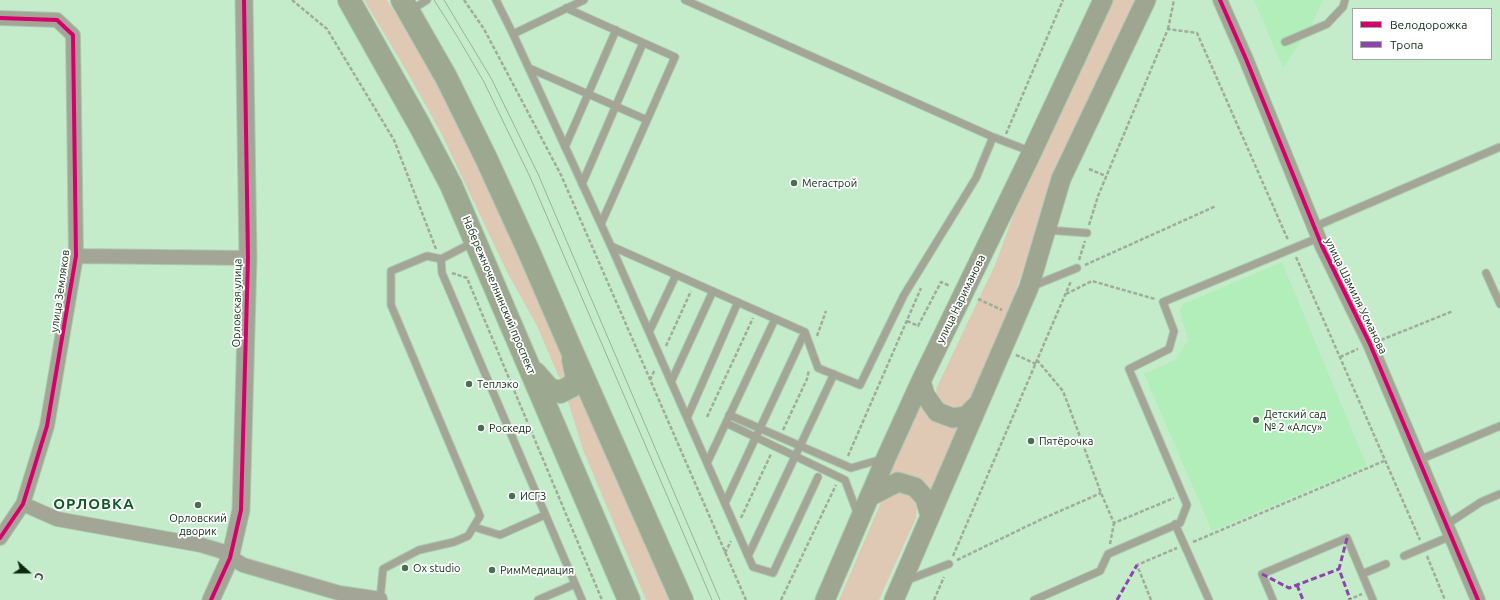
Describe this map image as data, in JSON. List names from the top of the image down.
{
  "streets": {
    "main road": ["Набережночелнинский проспект", "улица Нариманова"],
    "street": ["улица Земляков", "улица Шамиля Усманова", "Орловская улица"]
  },
  "districts": ["ОРЛОВКА"],
  "places": [
    "Мегастрой",
    "Теплэко",
    "Детский сад № 2 «Алсу»",
    "Роскедр",
    "Пятёрочка",
    "ИСГЗ",
    "Орловский дворик",
    "Ox studio",
    "РимМедиация"
  ],
  "legend": ["Велодорожка", "Тропа"],
  "north": "right"
}
